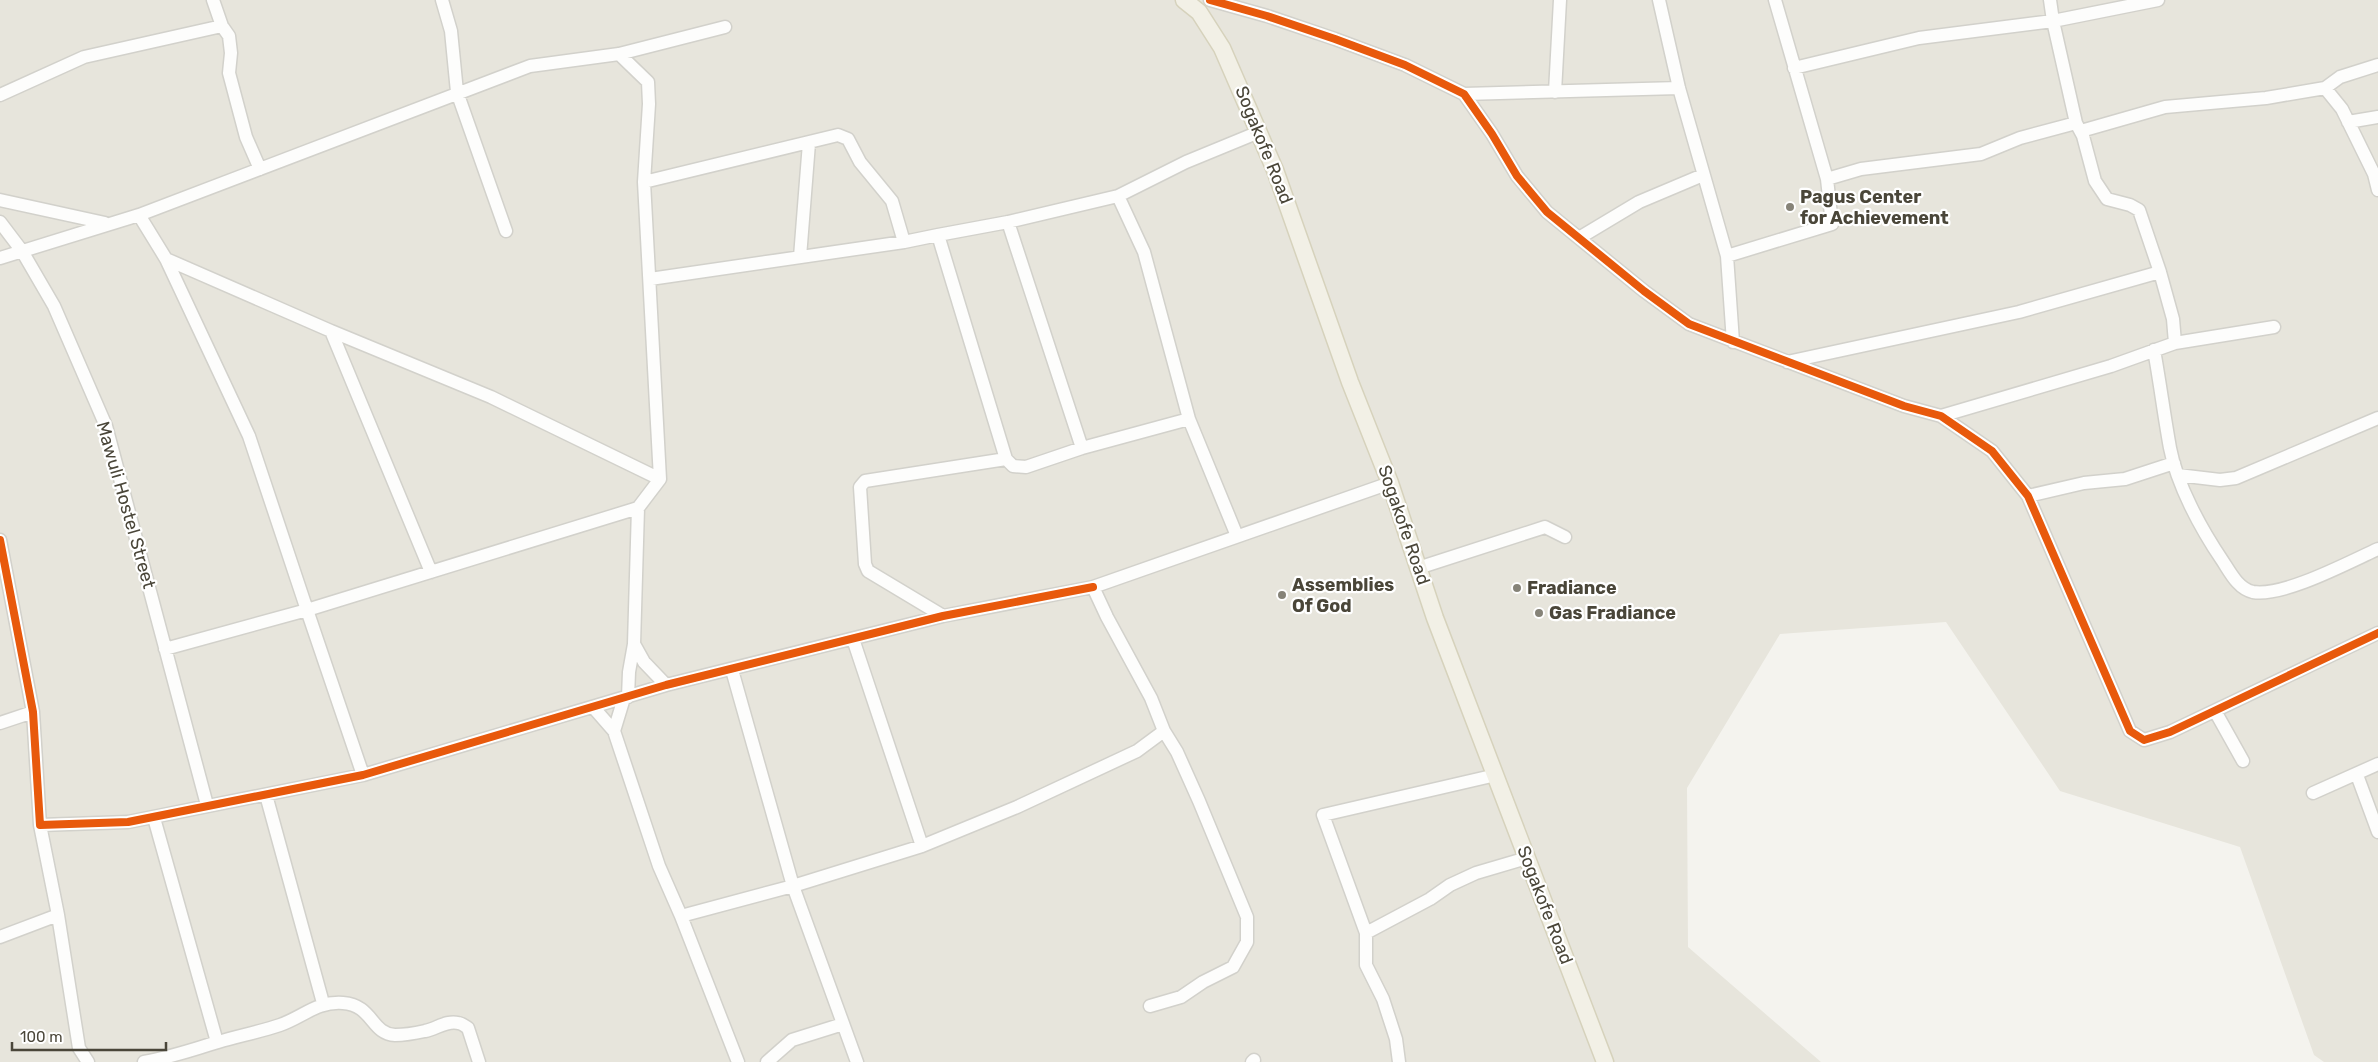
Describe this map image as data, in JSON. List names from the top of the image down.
{
  "streets": {
    "main road": ["Sogakofe Road"],
    "street": ["Mawuli Hostel Street"]
  },
  "places": [
    "Pagus Center for Achievement",
    "Fradiance",
    "Assemblies Of God",
    "Gas Fradiance"
  ],
  "scale_bar": "100 m"
}
